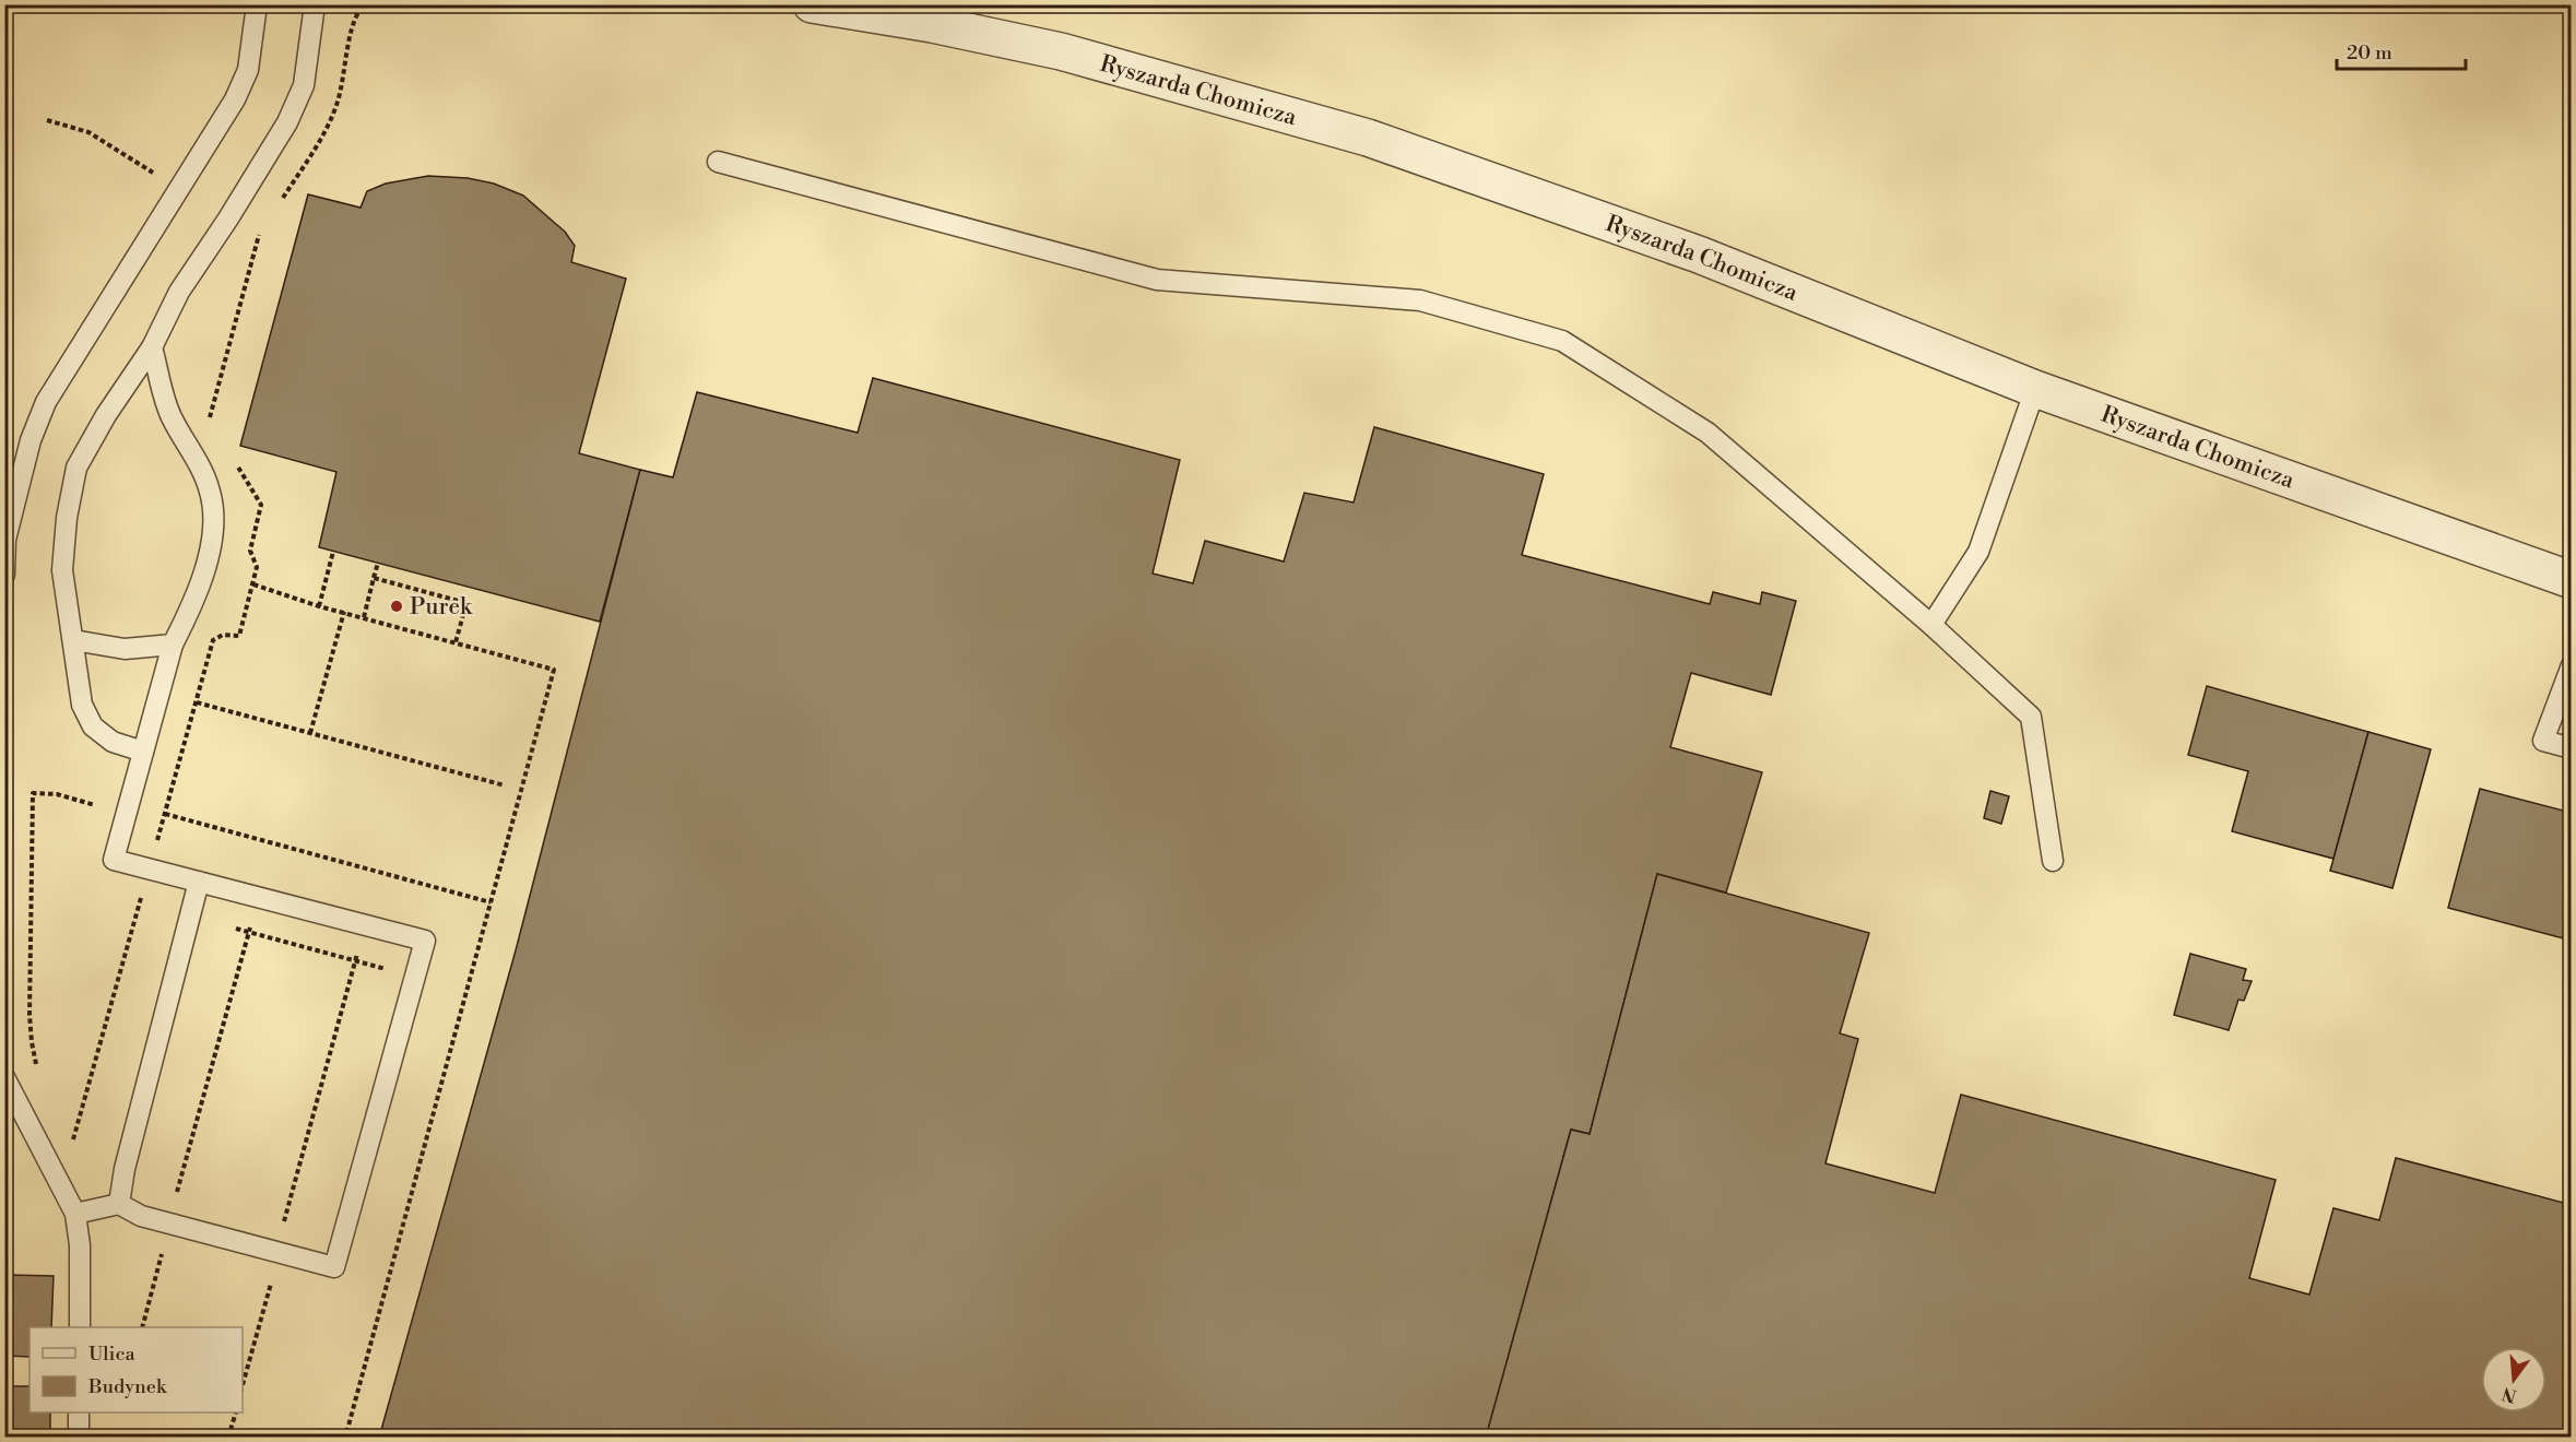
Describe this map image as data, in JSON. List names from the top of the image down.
{
  "streets": {
    "street": ["Ryszarda Chomicza"]
  },
  "places": ["Purek"],
  "legend": ["Ulica", "Budynek"],
  "scale_bar": "20 m",
  "north": "bottom"
}
